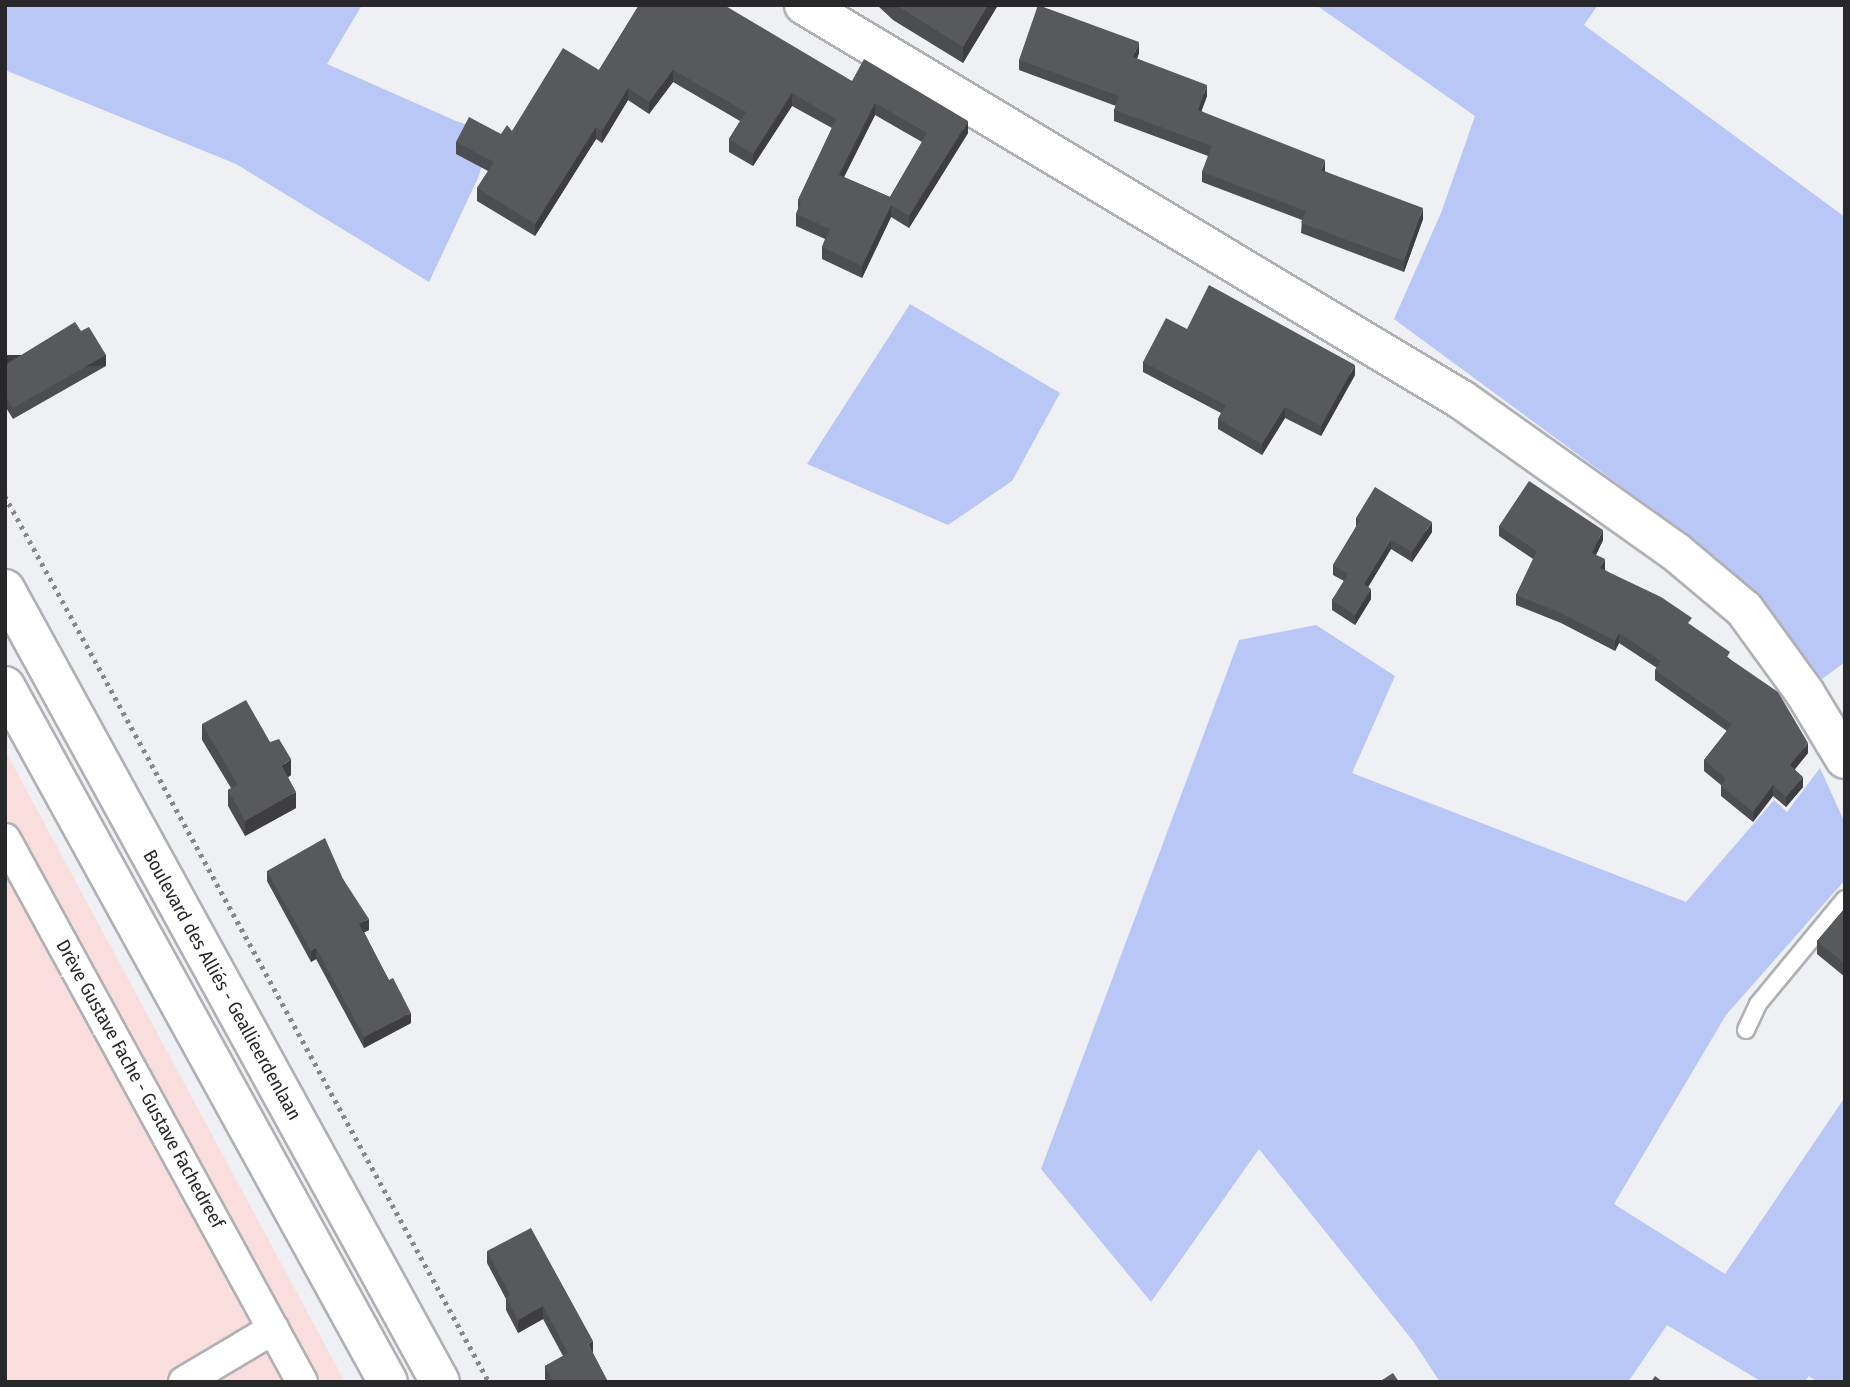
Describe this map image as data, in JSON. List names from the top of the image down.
{
  "streets": {
    "main road": ["Boulevard des Alliés - Geallieerdenlaan"],
    "street": ["Drève Gustave Fache - Gustave Fachedreef"]
  }
}
